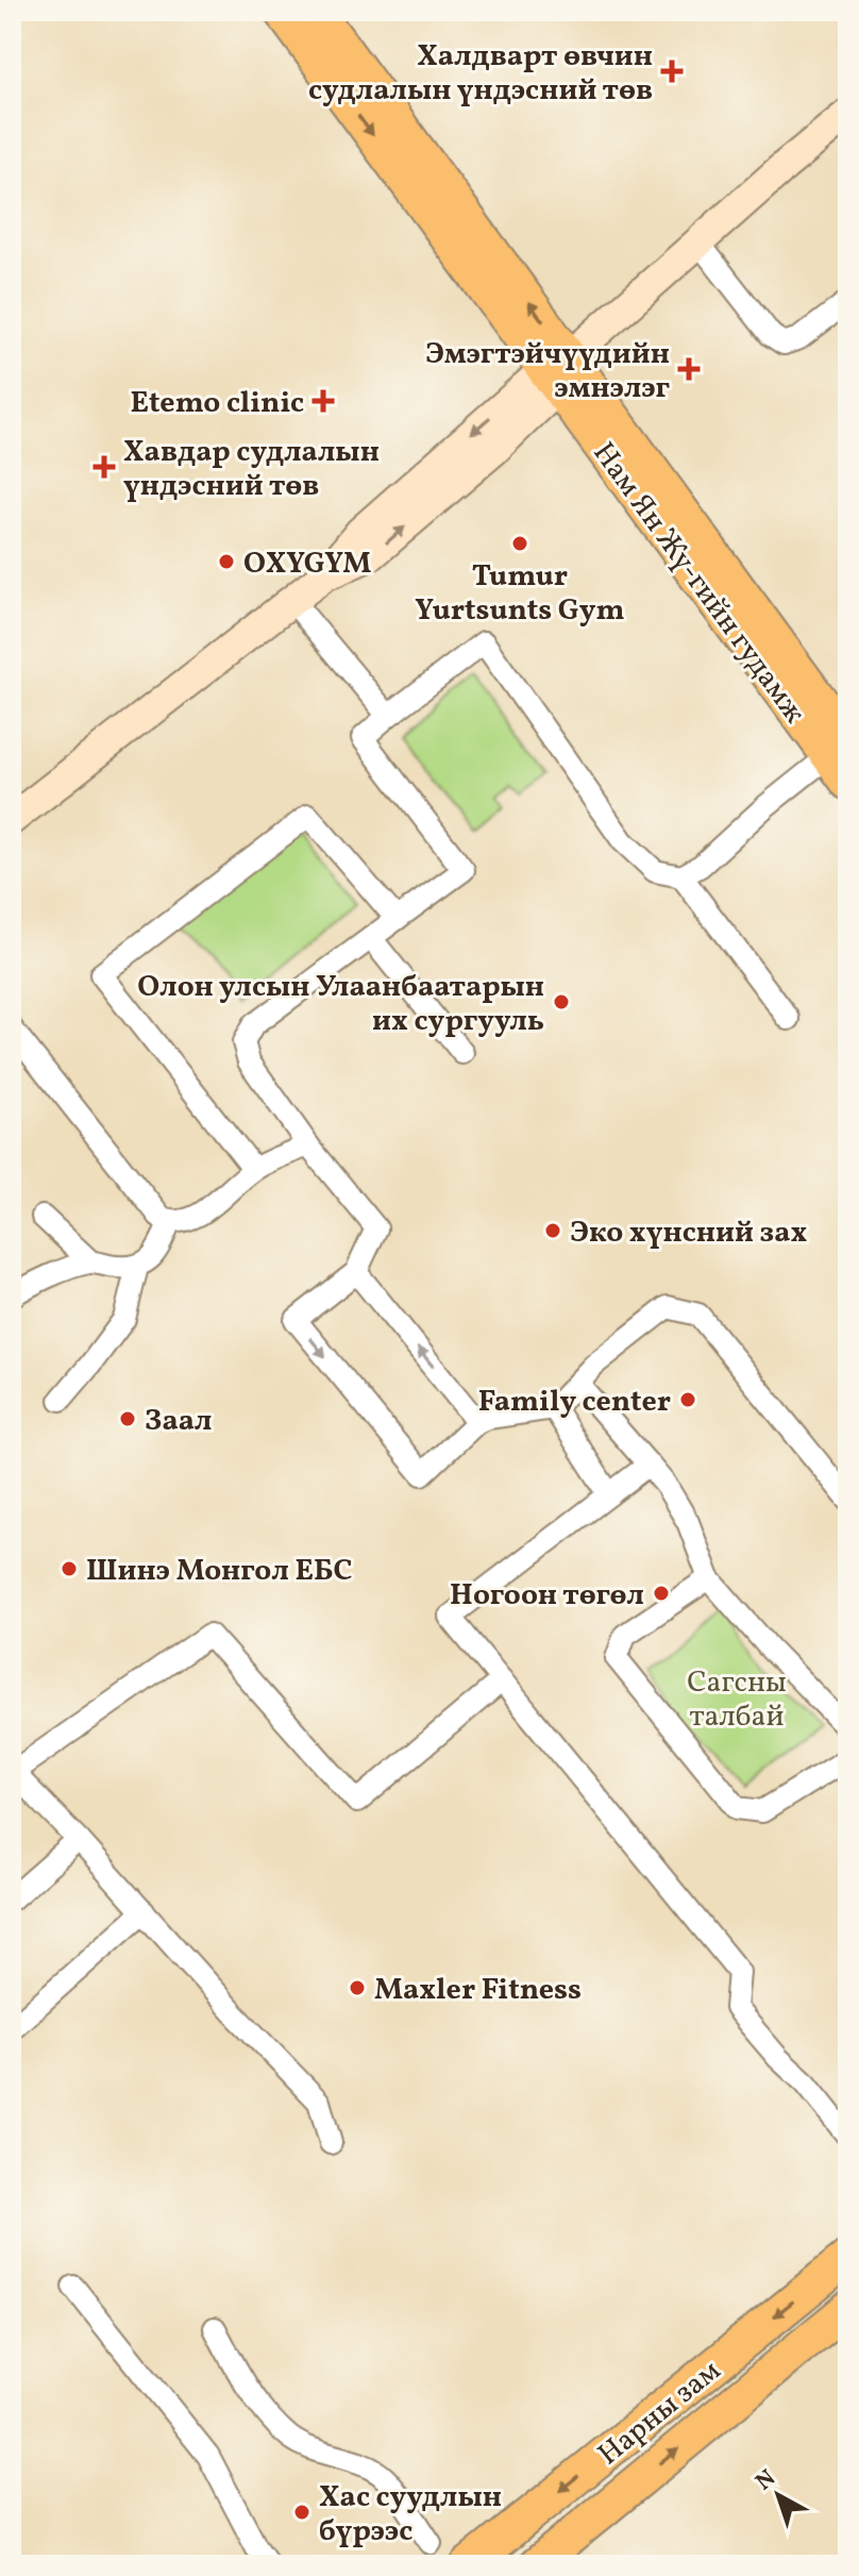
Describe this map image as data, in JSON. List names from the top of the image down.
{
  "streets": {
    "main road": ["Нам Ян Жү-гийн гудамж", "Нарны зам"]
  },
  "parks": ["Сагсны талбай"],
  "places": {
    "health": [
      "Халдварт өвчин судлалын үндэсний төв",
      "Эмэгтэйчүүдийн эмнэлэг",
      "Etemo clinic",
      "Хавдар судлалын үндэсний төв"
    ],
    "other": [
      "Tumur Yurtsunts Gym",
      "OXYGYM",
      "Олон улсын Улаанбаатарын их сургууль",
      "Эко хүнсний зах",
      "Family center",
      "Заал",
      "Шинэ Монгол ЕБС",
      "Ногоон төгөл",
      "Maxler Fitness",
      "Хас суудлын бүрээс"
    ]
  },
  "north": "top left"
}
